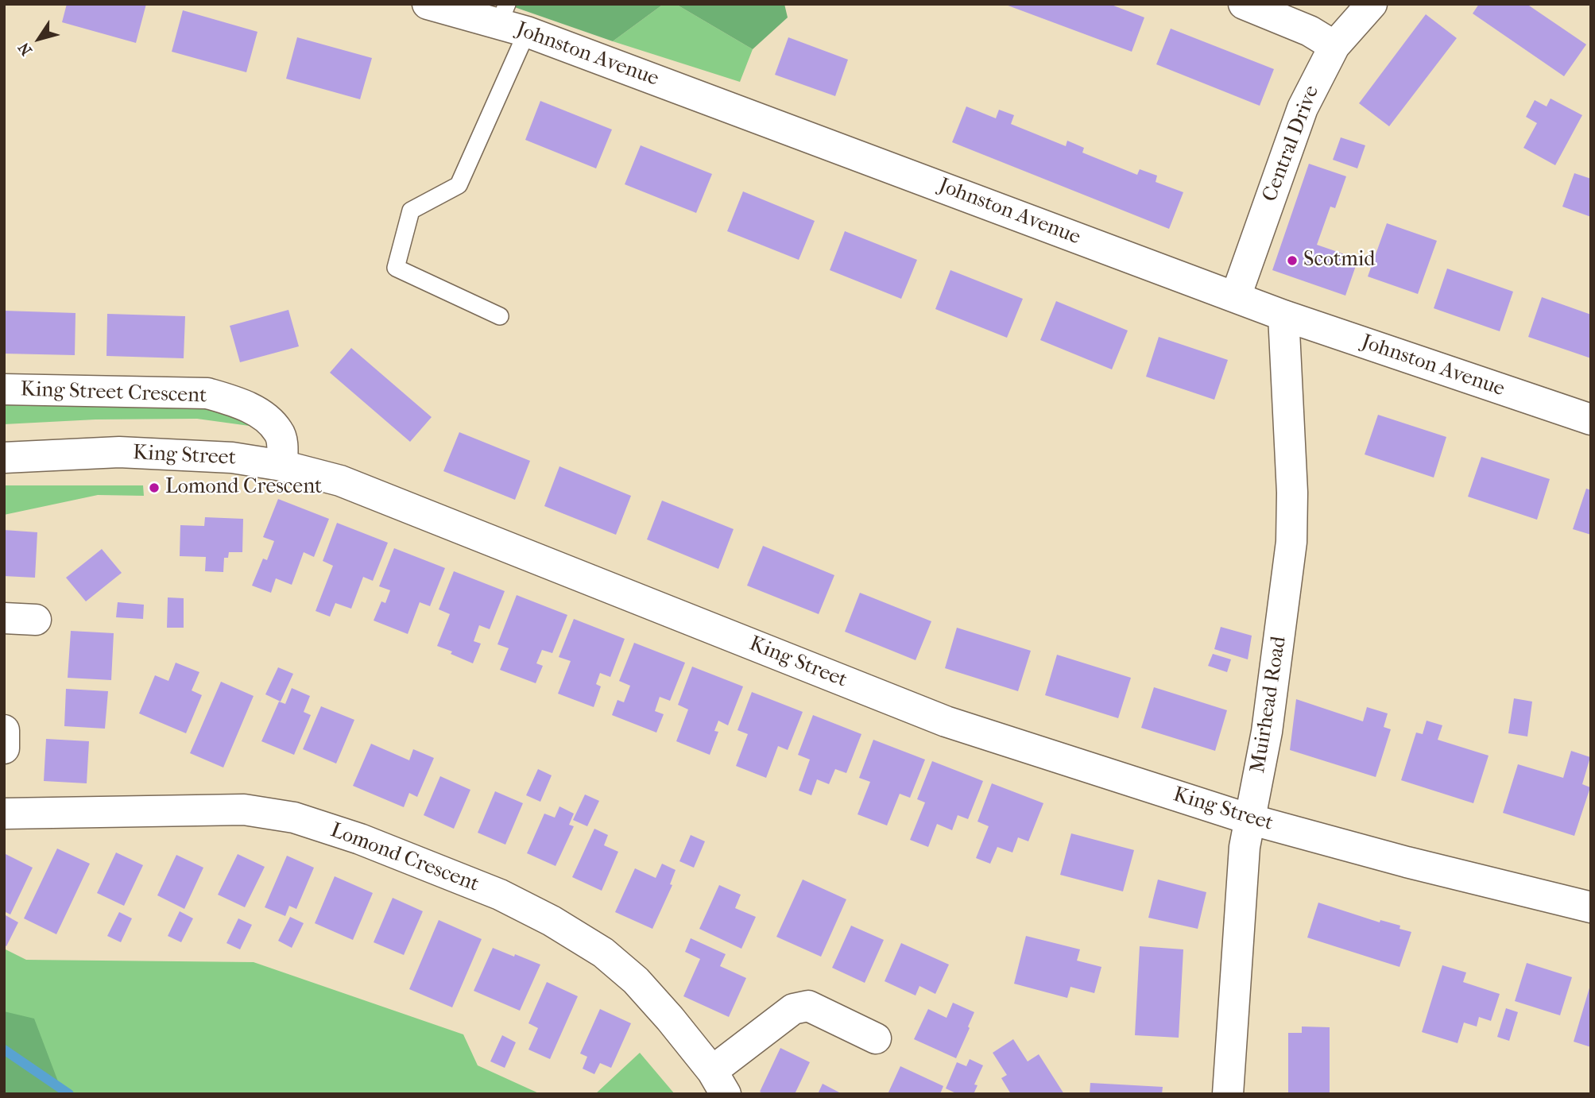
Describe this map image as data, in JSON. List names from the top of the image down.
{
  "streets": {
    "street": [
      "Johnston Avenue",
      "Central Drive",
      "King Street Crescent",
      "King Street",
      "Muirhead Road",
      "Lomond Crescent"
    ]
  },
  "crossings": [
    ["Johnston Avenue", "Central Drive"],
    ["Johnston Avenue", "Muirhead Road"],
    ["King Street Crescent", "King Street"],
    ["King Street", "Muirhead Road"]
  ],
  "places": ["Scotmid", "Lomond Crescent"],
  "north": "bottom left"
}
